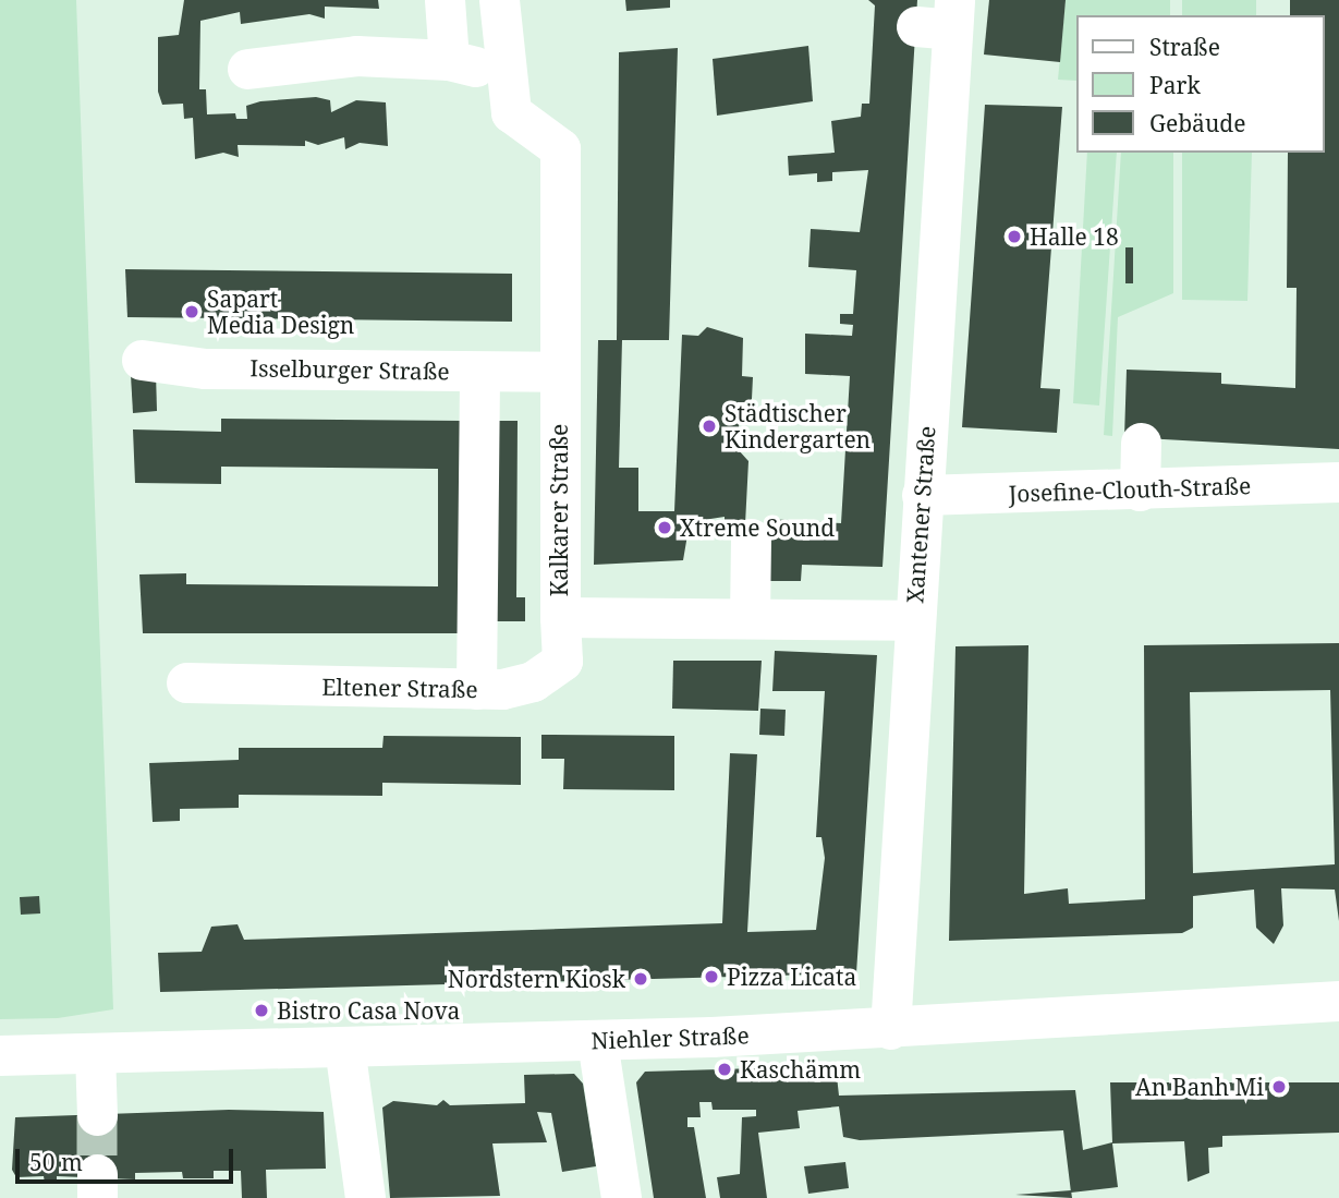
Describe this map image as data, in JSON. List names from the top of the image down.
{
  "streets": {
    "street": [
      "Isselburger Straße",
      "Josefine-Clouth-Straße",
      "Kalkarer Straße",
      "Xantener Straße",
      "Eltener Straße",
      "Niehler Straße"
    ]
  },
  "crossings": [
    ["Isselburger Straße", "Kalkarer Straße"],
    ["Josefine-Clouth-Straße", "Xantener Straße"],
    ["Kalkarer Straße", "Xantener Straße"],
    ["Kalkarer Straße", "Eltener Straße"],
    ["Xantener Straße", "Niehler Straße"]
  ],
  "places": [
    "Halle 18",
    "Sapart Media Design",
    "Städtischer Kindergarten",
    "Xtreme Sound",
    "Pizza Licata",
    "Nordstern Kiosk",
    "Bistro Casa Nova",
    "Kaschämm",
    "An Banh Mi"
  ],
  "legend": ["Straße", "Park", "Gebäude"],
  "scale_bar": "50 m"
}
